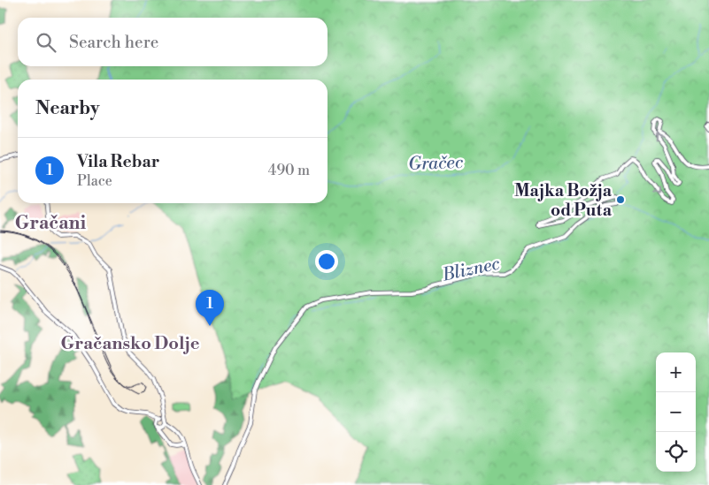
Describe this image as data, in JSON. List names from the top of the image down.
{
  "districts": ["Gračani", "Gračansko Dolje"],
  "water": ["Gračec", "Bliznec"],
  "places": ["Majka Božja od Puta"],
  "page": {
    "search": "Search here",
    "heading": "Nearby",
    "list": [
      {
        "mark": "1",
        "name": "Vila Rebar",
        "note": "Place",
        "value": "490 m"
      }
    ],
    "pins": "1",
    "map_buttons": ["+", "−"]
  }
}
